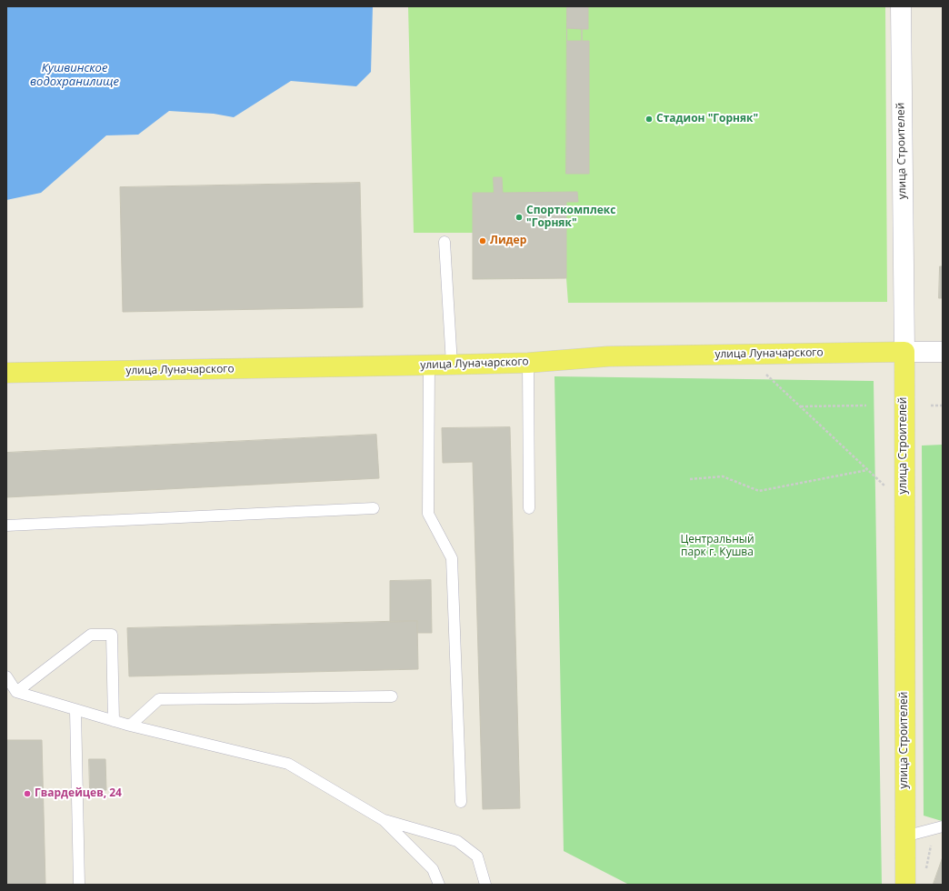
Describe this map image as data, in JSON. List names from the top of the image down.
{
  "streets": {
    "main road": ["улица Строителей", "улица Луначарского"]
  },
  "crossings": [
    ["улица Строителей", "улица Луначарского"]
  ],
  "water": ["Кушвинское водохранилище"],
  "parks": ["Центральный парк г. Кушва"],
  "places": [
    "Стадион \"Горняк\"",
    "Спорткомплекс \"Горняк\"",
    "Лидер",
    "Гвардейцев, 24"
  ]
}
